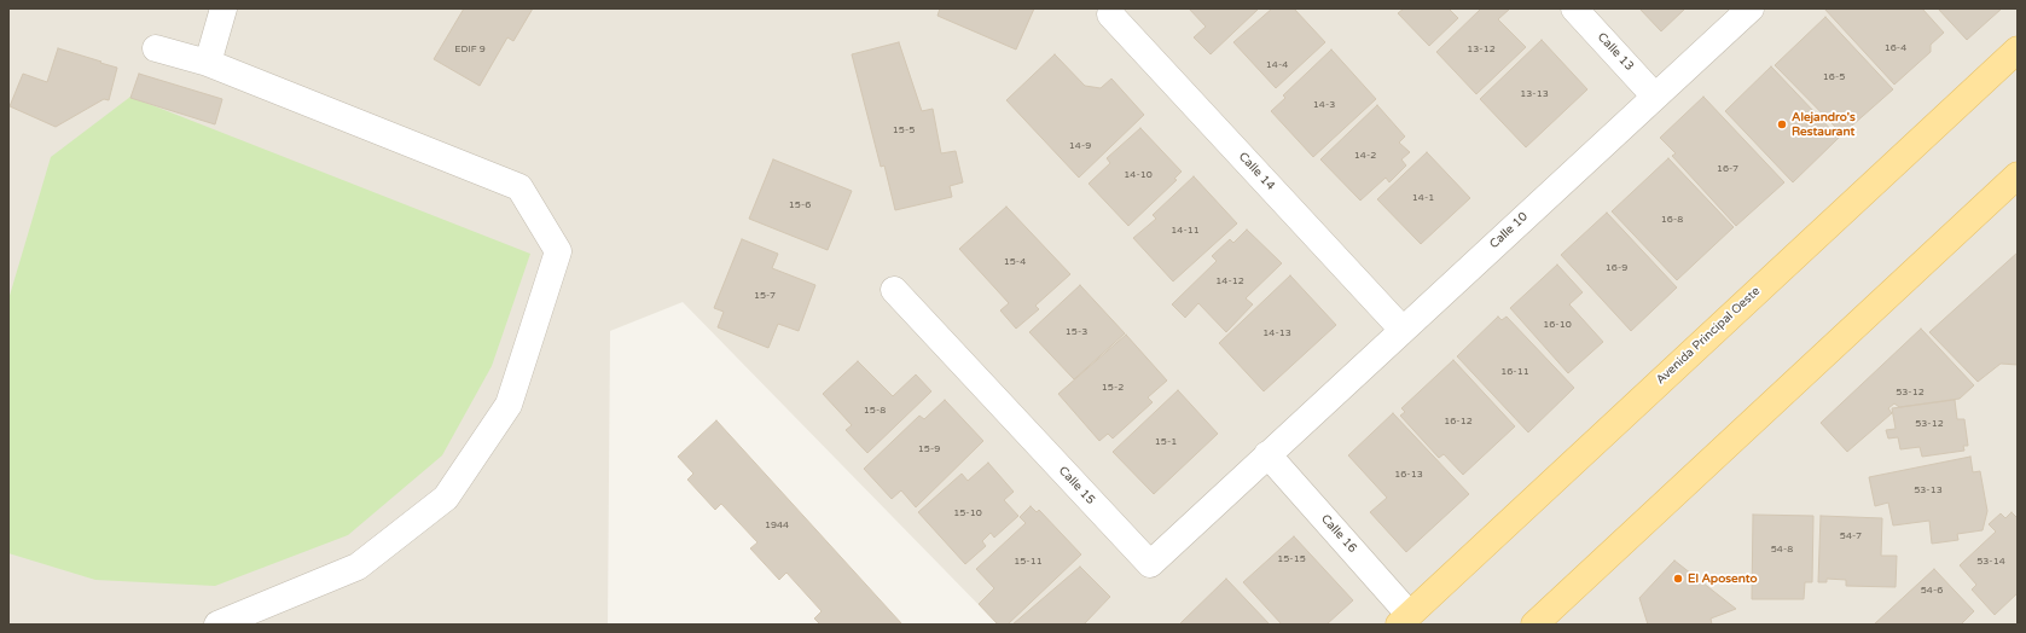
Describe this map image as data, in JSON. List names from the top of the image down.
{
  "streets": {
    "main road": ["Avenida Principal Oeste"],
    "street": [
      "Calle 13",
      "Calle 14",
      "Calle 10",
      "Calle 15",
      "Calle 16"
    ]
  },
  "crossings": [
    ["Calle 13", "Calle 10"],
    ["Calle 14", "Calle 10"],
    ["Calle 10", "Calle 15"],
    ["Calle 10", "Calle 16"],
    ["Avenida Principal Oeste", "Calle 16"],
    ["Calle 15", "Calle 16"]
  ],
  "places": ["Alejandro's Restaurant", "El Aposento"],
  "house_numbers": [
    "16-4",
    "EDIF 9",
    "13-12",
    "14-4",
    "16-5",
    "13-13",
    "14-3",
    "15-5",
    "14-9",
    "14-2",
    "16-7",
    "14-10",
    "14-1",
    "15-6",
    "16-8",
    "14-11",
    "15-4",
    "16-9",
    "14-12",
    "15-7",
    "16-10",
    "15-3",
    "14-13",
    "16-11",
    "15-2",
    "53-12",
    "15-8",
    "16-12",
    "53-12",
    "15-1",
    "15-9",
    "16-13",
    "53-13",
    "15-10",
    "1944",
    "54-7",
    "54-8",
    "15-15",
    "15-11",
    "53-14",
    "54-6"
  ]
}
